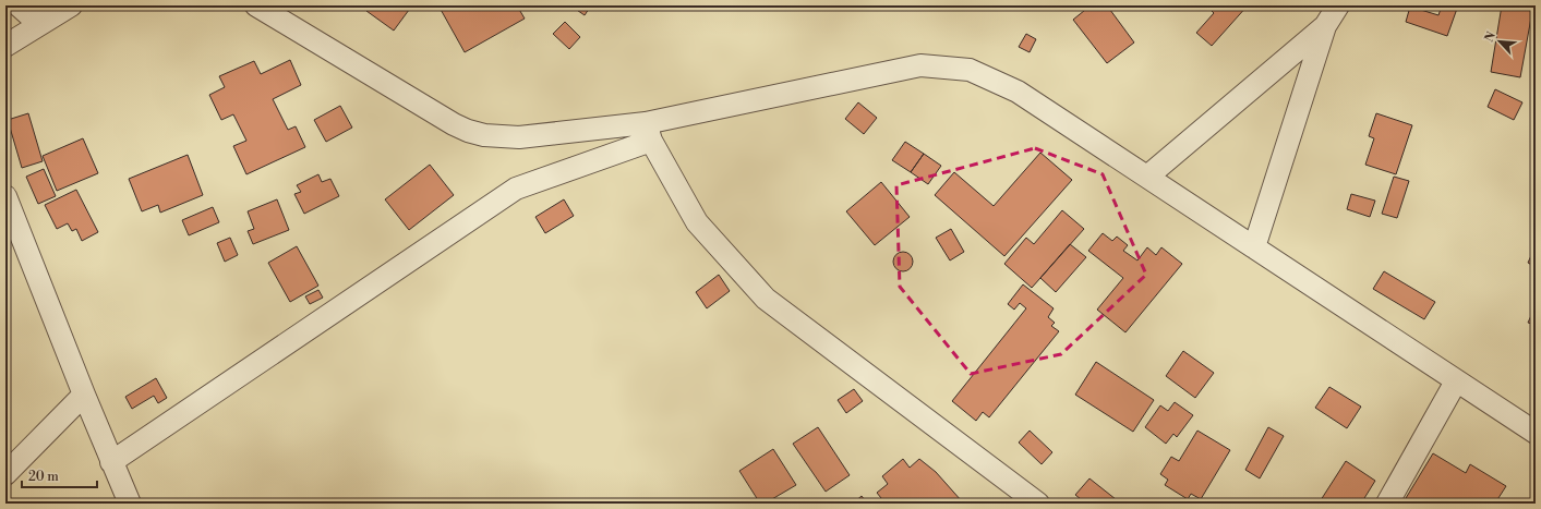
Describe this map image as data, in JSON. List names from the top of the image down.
{
  "scale_bar": "20 m",
  "north": "top left"
}
